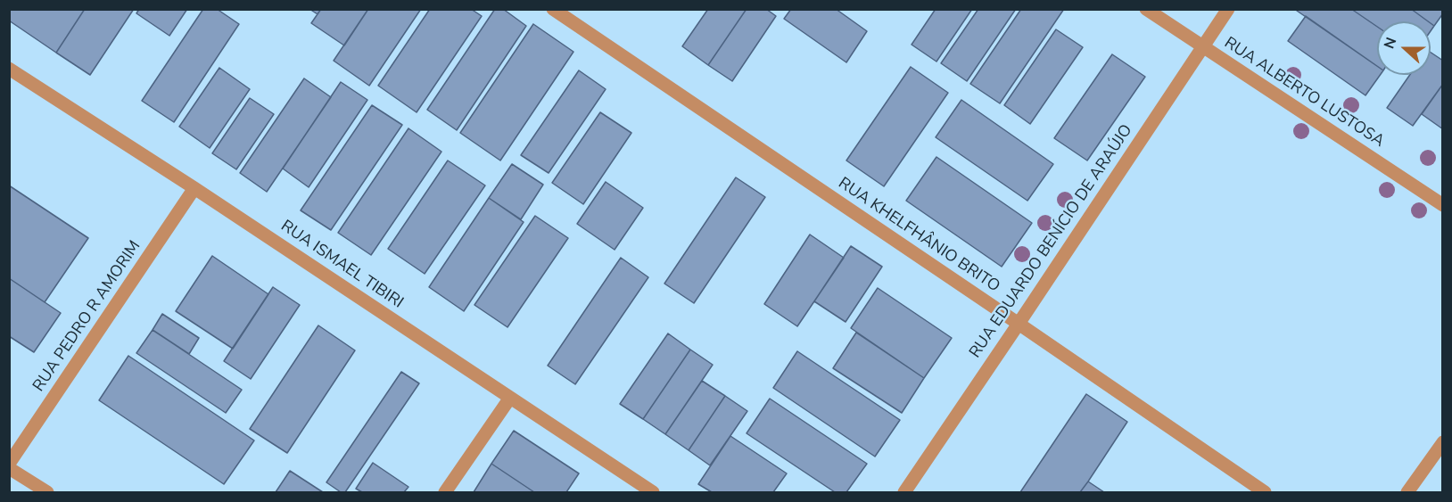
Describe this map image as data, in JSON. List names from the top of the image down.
{
  "streets": {
    "street": [
      "RUA ALBERTO LUSTOSA",
      "RUA KHELFHÂNIO BRITO",
      "RUA EDUARDO BENÍCIO DE ARAÚJO",
      "RUA ISMAEL TIBIRI",
      "RUA PEDRO R AMORIM"
    ]
  },
  "crossings": [
    ["RUA ALBERTO LUSTOSA", "RUA EDUARDO BENÍCIO DE ARAÚJO"],
    ["RUA KHELFHÂNIO BRITO", "RUA EDUARDO BENÍCIO DE ARAÚJO"],
    ["RUA ISMAEL TIBIRI", "RUA PEDRO R AMORIM"]
  ],
  "north": "left"
}
